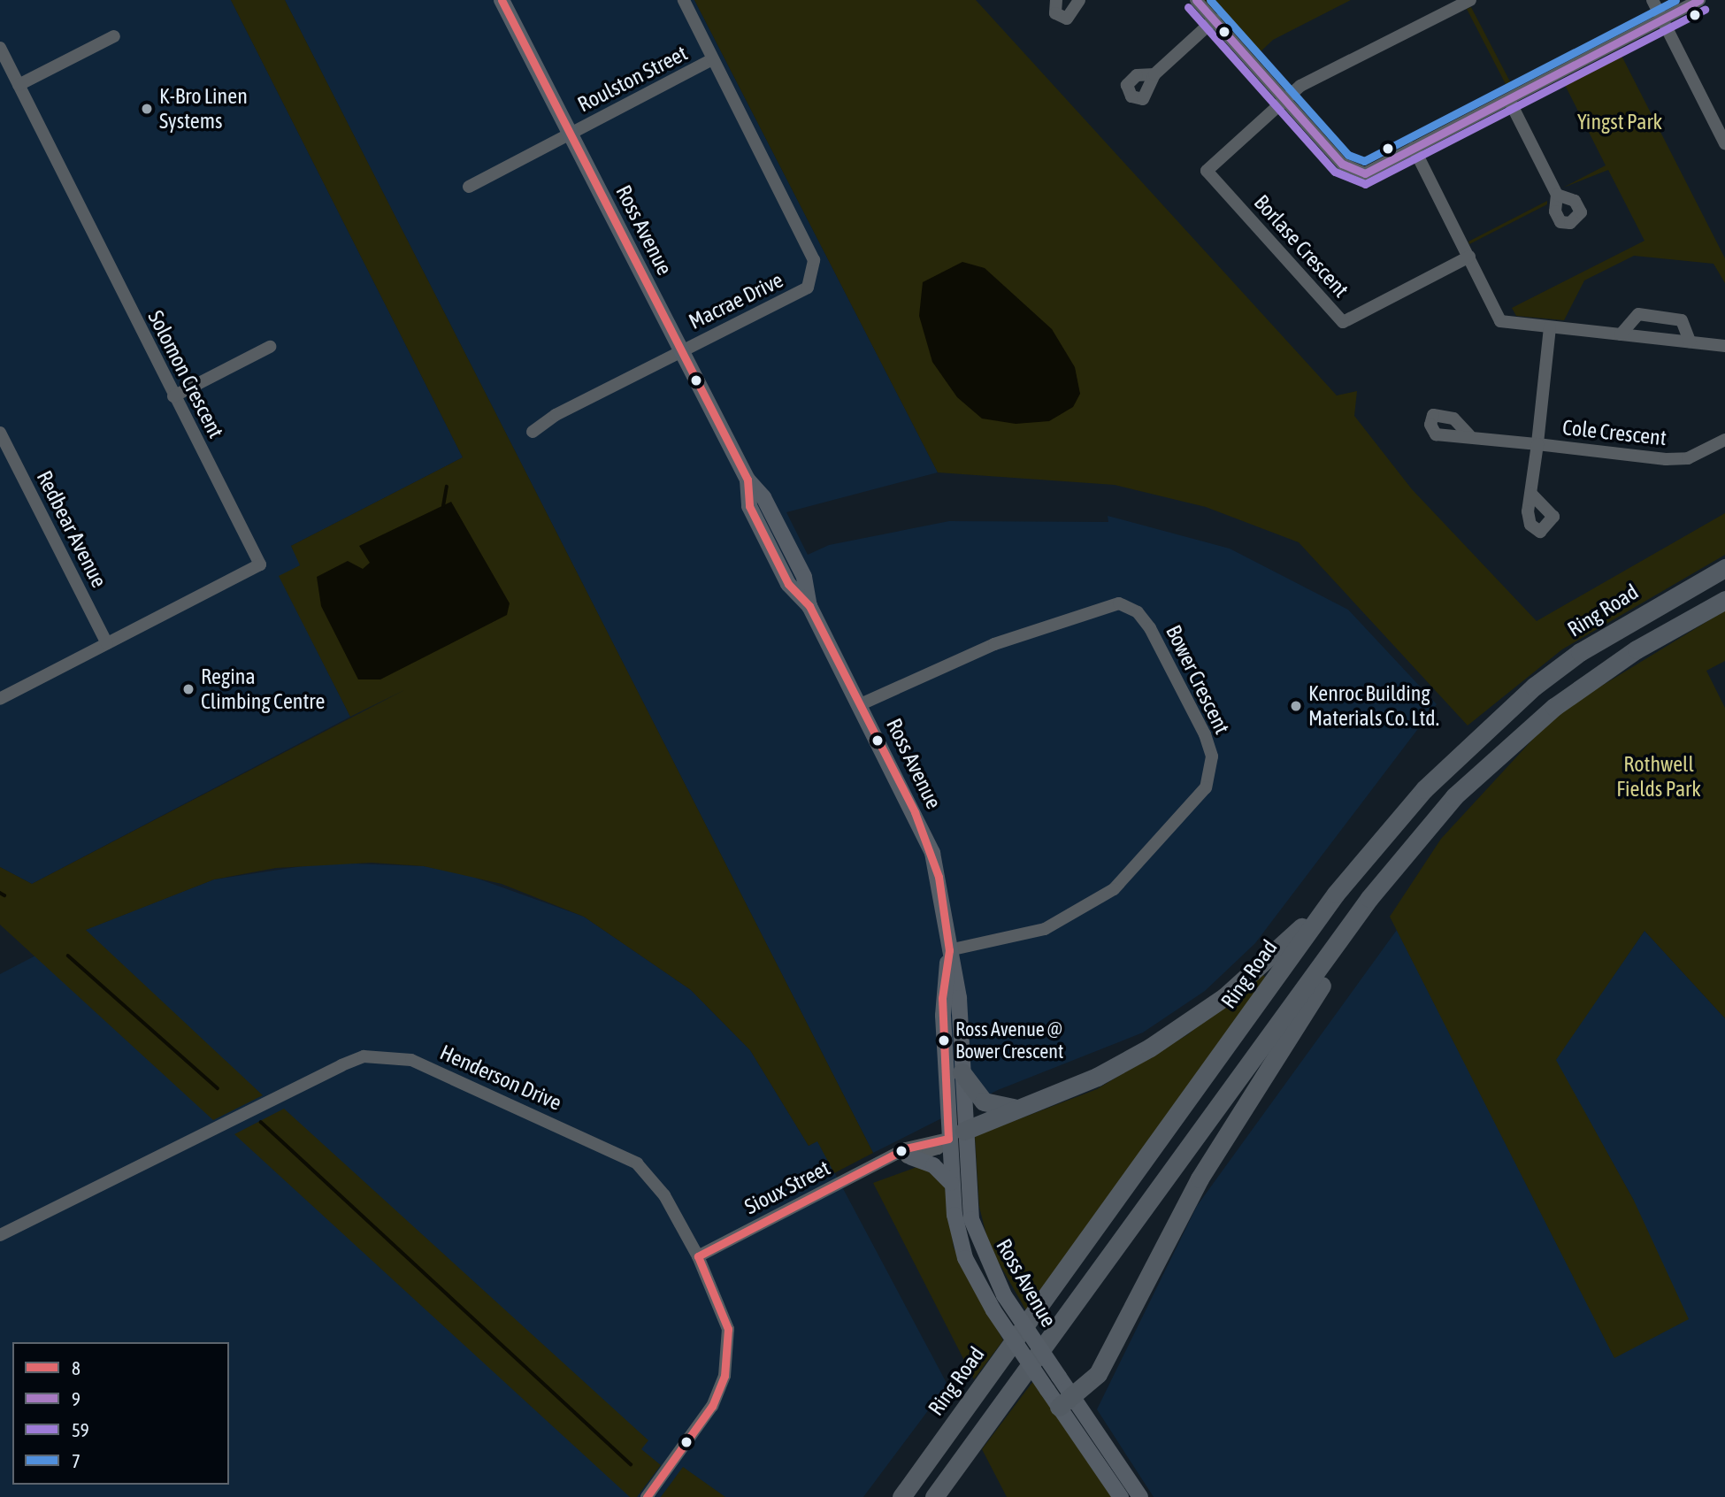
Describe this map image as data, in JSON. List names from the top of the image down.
{
  "streets": {
    "highway": ["Ring Road"],
    "main road": ["Ross Avenue"],
    "street": [
      "Roulston Street",
      "Borlase Crescent",
      "Macrae Drive",
      "Solomon Crescent",
      "Cole Crescent",
      "Redbear Avenue",
      "Bower Crescent",
      "Henderson Drive",
      "Sioux Street"
    ]
  },
  "crossings": [
    ["Roulston Street", "Ross Avenue"],
    ["Roulston Street", "Macrae Drive"],
    ["Ross Avenue", "Macrae Drive"],
    ["Ross Avenue", "Bower Crescent"],
    ["Ross Avenue", "Sioux Street"],
    ["Solomon Crescent", "Redbear Avenue"],
    ["Henderson Drive", "Sioux Street"]
  ],
  "parks": ["Yingst Park", "Rothwell Fields Park"],
  "places": [
    "K-Bro Linen Systems",
    "Regina Climbing Centre",
    "Kenroc Building Materials Co. Ltd.",
    "Ross Avenue @ Bower Crescent"
  ],
  "lines": [
    "transit line 8",
    "transit line 9",
    "transit line 7",
    "transit line 59"
  ],
  "legend": [
    "8",
    "9",
    "59",
    "7"
  ]
}
